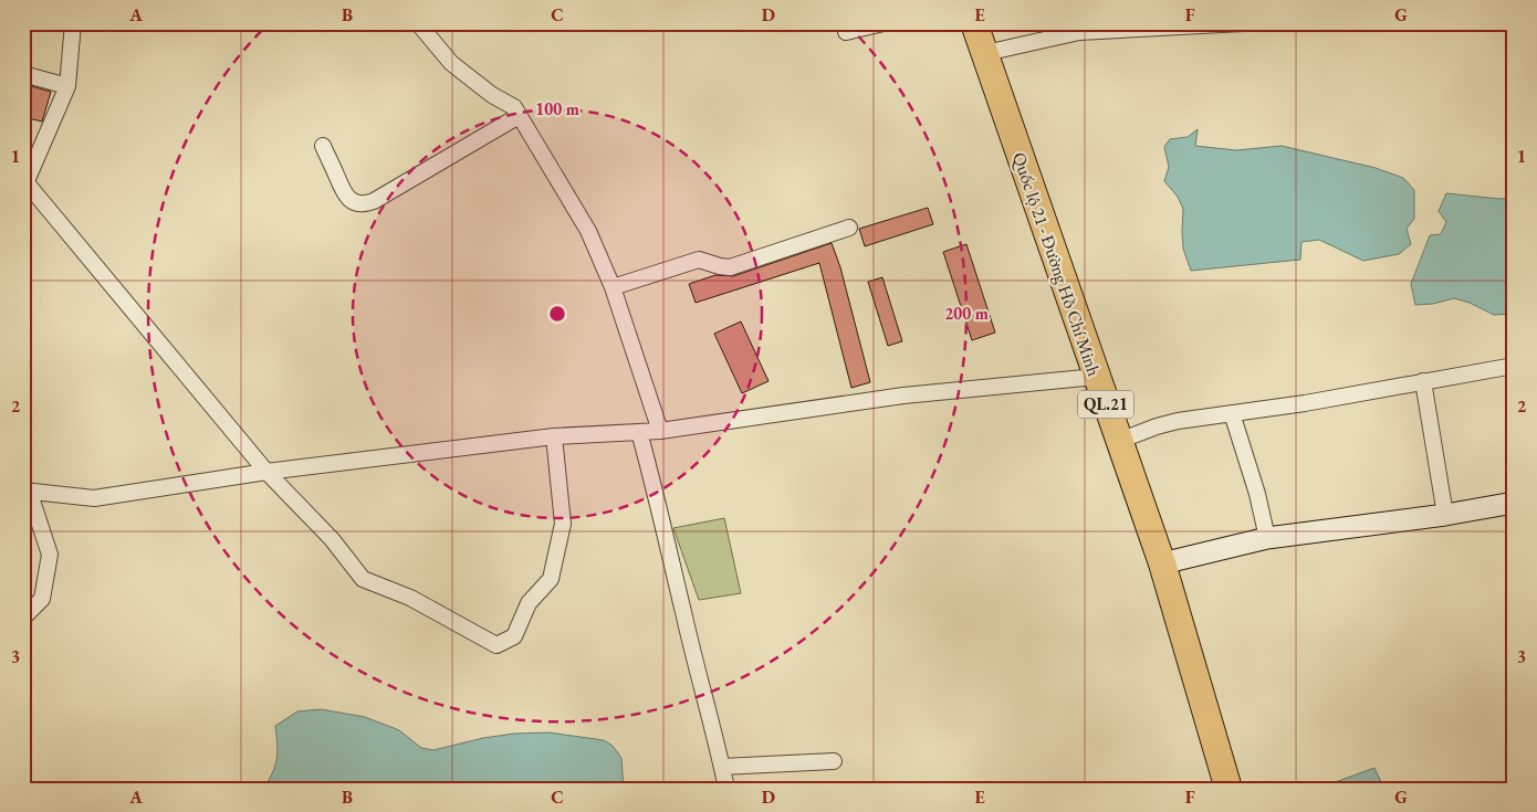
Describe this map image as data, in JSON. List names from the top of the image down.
{
  "streets": {
    "highway": ["Quốc lộ 21 - Đường Hồ Chí Minh", "QL.21"]
  },
  "grid": {
    "columns": [
      "A",
      "B",
      "C",
      "D",
      "E",
      "F",
      "G"
    ],
    "rows": ["1", "2", "3"]
  },
  "rings": ["100 m", "200 m"]
}
